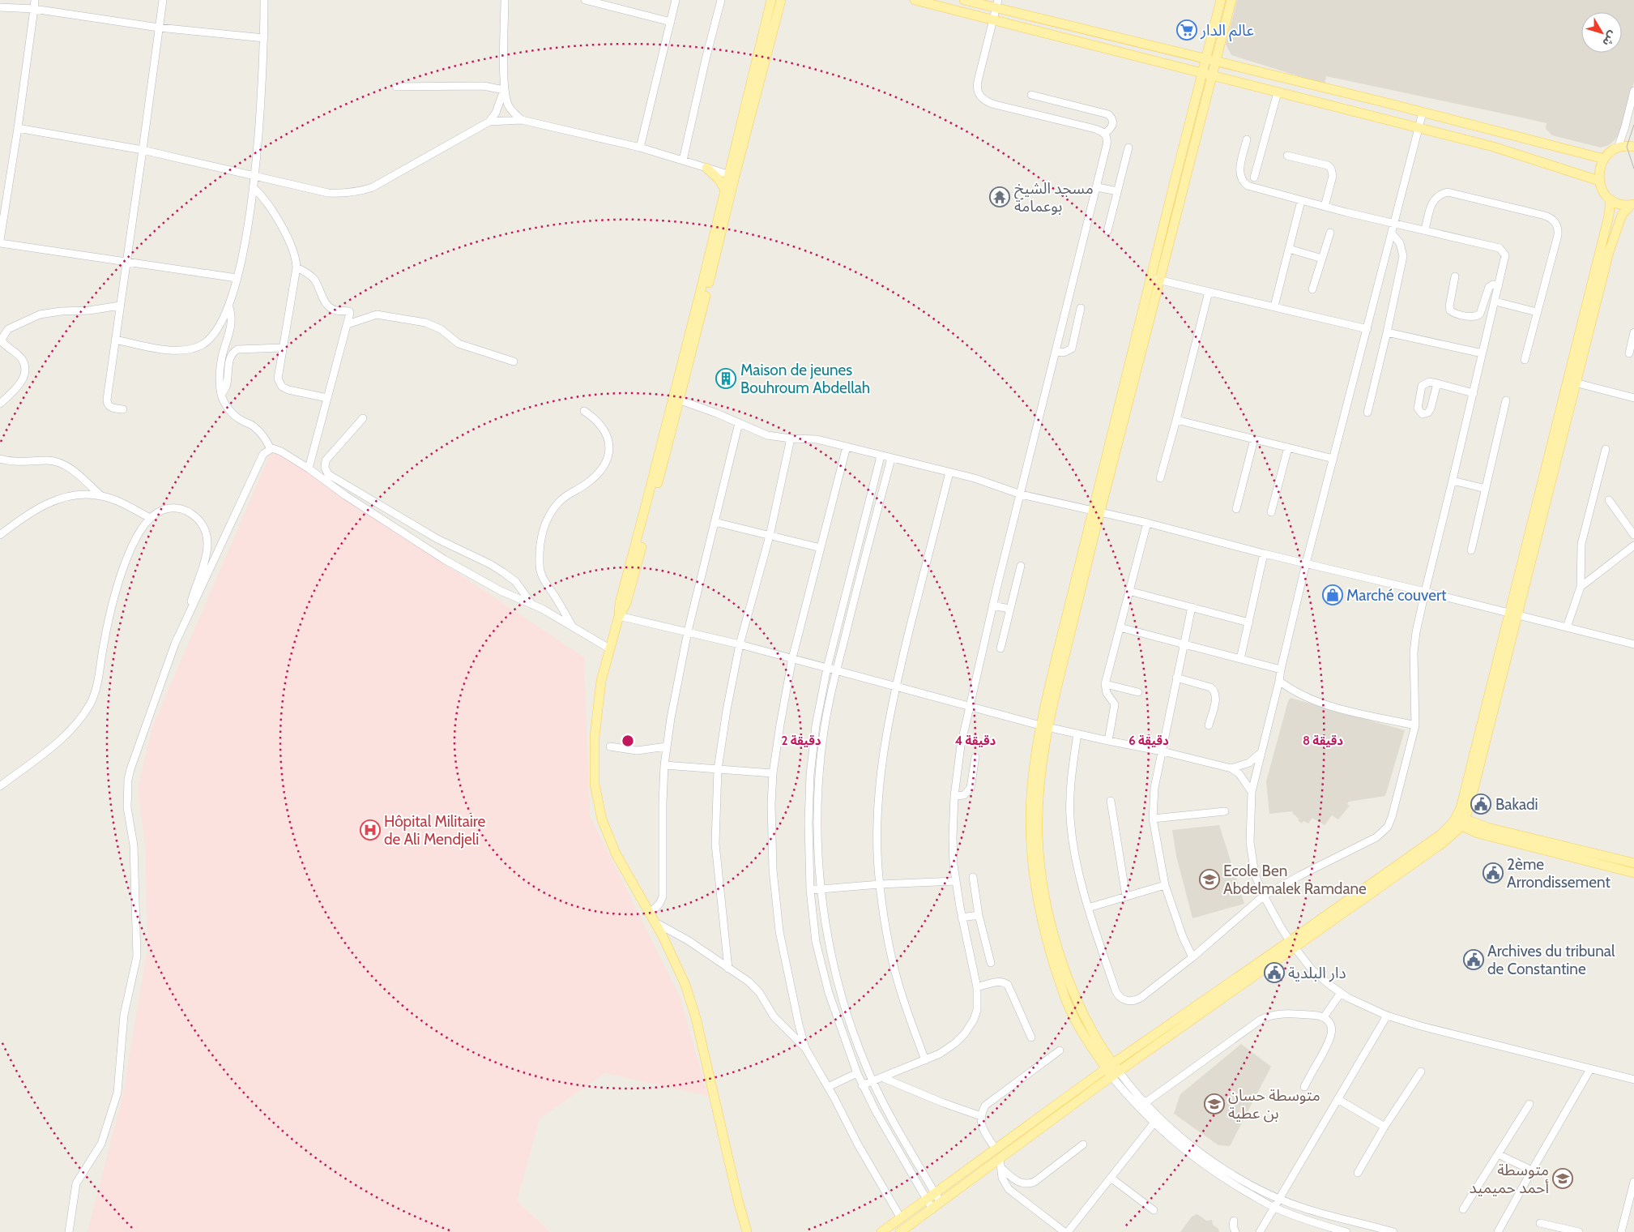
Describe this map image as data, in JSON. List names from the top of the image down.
{
  "places": {
    "supermarket": ["عالم الدار"],
    "temple": ["مسجد الشيخ بوعمامة"],
    "building": ["Maison de jeunes Bouhroum Abdellah"],
    "shop": ["Marché couvert"],
    "public building": [
      "Bakadi",
      "2ème Arrondissement",
      "Archives du tribunal de Constantine",
      "دار البلدية"
    ],
    "hospital": ["Hôpital Militaire de Ali Mendjeli"],
    "school or university": ["Ecole Ben Abdelmalek Ramdane", "متوسطة حسان بن عطية", "متوسطة أحمد حميميد"]
  },
  "north": "bottom right",
  "rings": [
    "2 دقيقة",
    "4 دقيقة",
    "6 دقيقة",
    "8 دقيقة"
  ]
}
